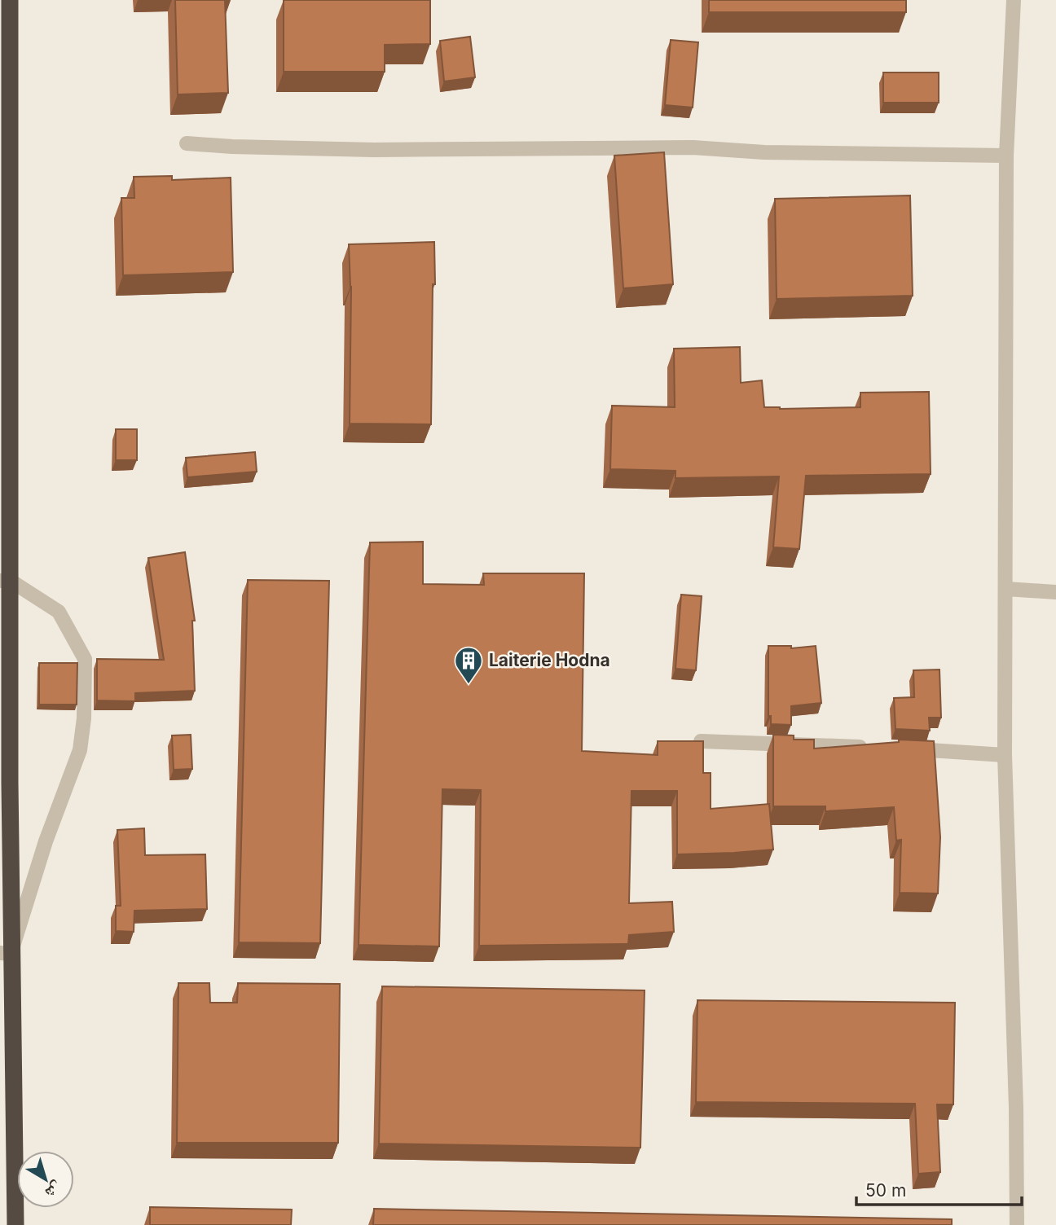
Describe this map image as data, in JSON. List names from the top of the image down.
{
  "places": {
    "building": ["Laiterie Hodna"]
  },
  "scale_bar": "50 m",
  "north": "bottom right"
}
